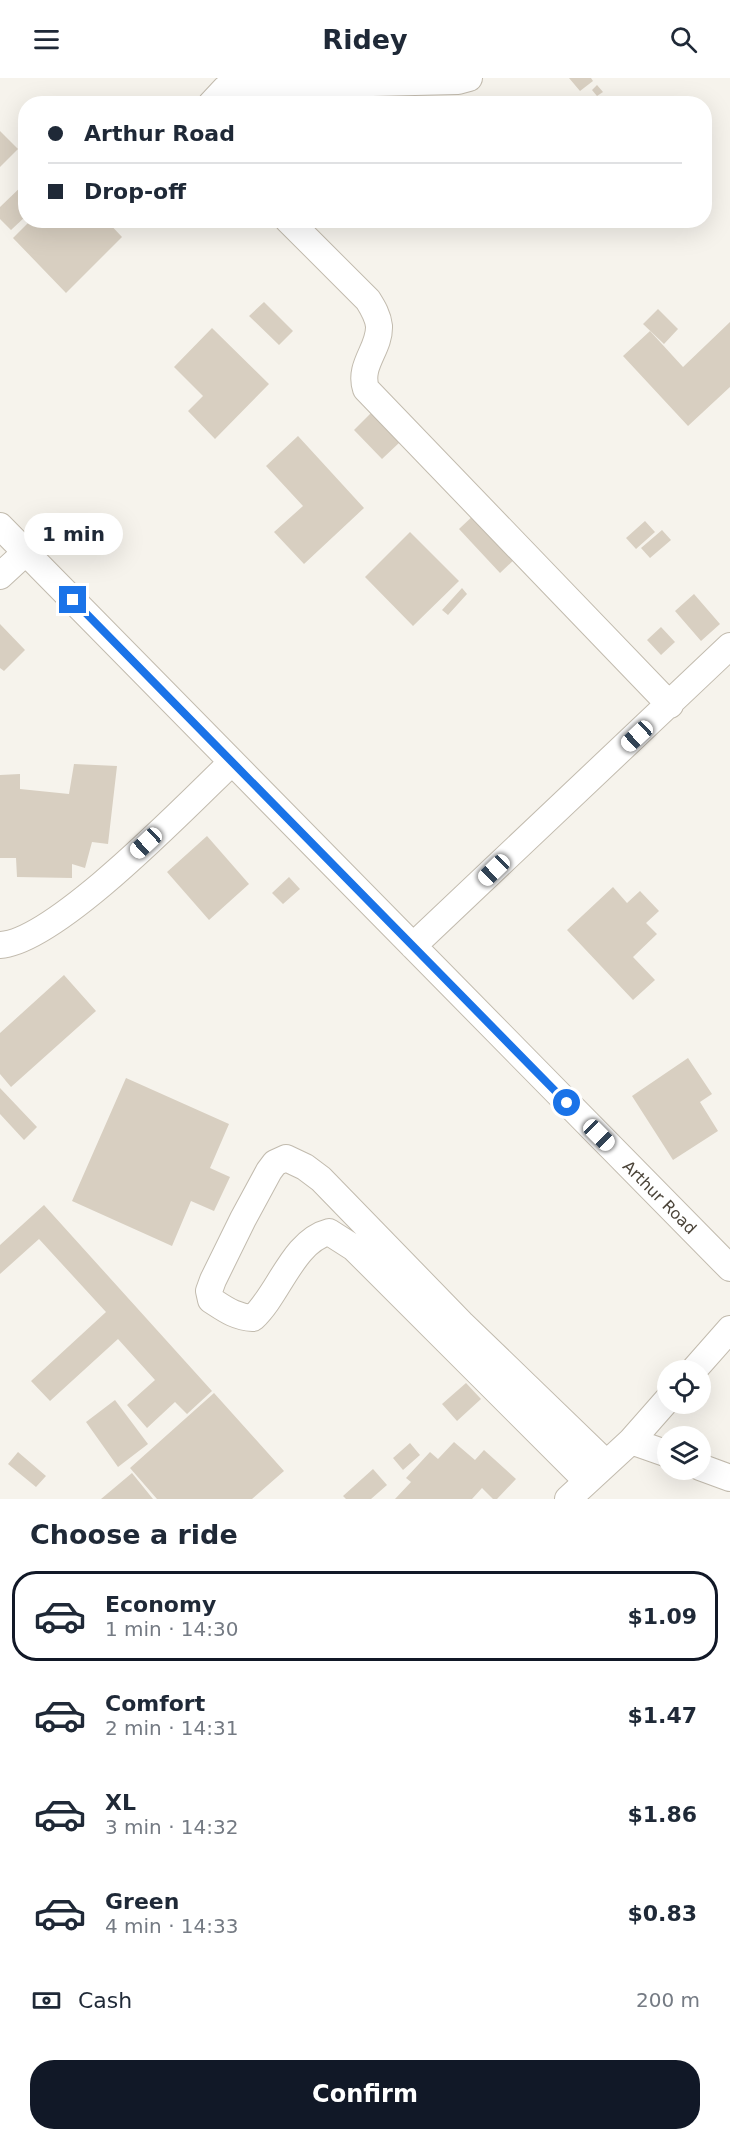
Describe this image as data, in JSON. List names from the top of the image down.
{
  "streets": {
    "street": ["Arthur Road"]
  },
  "page": {
    "header": "Ridey",
    "banner": ["Arthur Road", "Drop-off"],
    "bubble": "1 min",
    "heading": "Choose a ride",
    "list": [
      {
        "name": "Economy",
        "note": "1 min · 14:30",
        "value": "$1.09"
      },
      {
        "name": "Comfort",
        "note": "2 min · 14:31",
        "value": "$1.47"
      },
      {
        "name": "XL",
        "note": "3 min · 14:32",
        "value": "$1.86"
      },
      {
        "name": "Green",
        "note": "4 min · 14:33",
        "value": "$0.83"
      }
    ],
    "pay": ["Cash", "200 m"],
    "buttons": "Confirm"
  }
}
